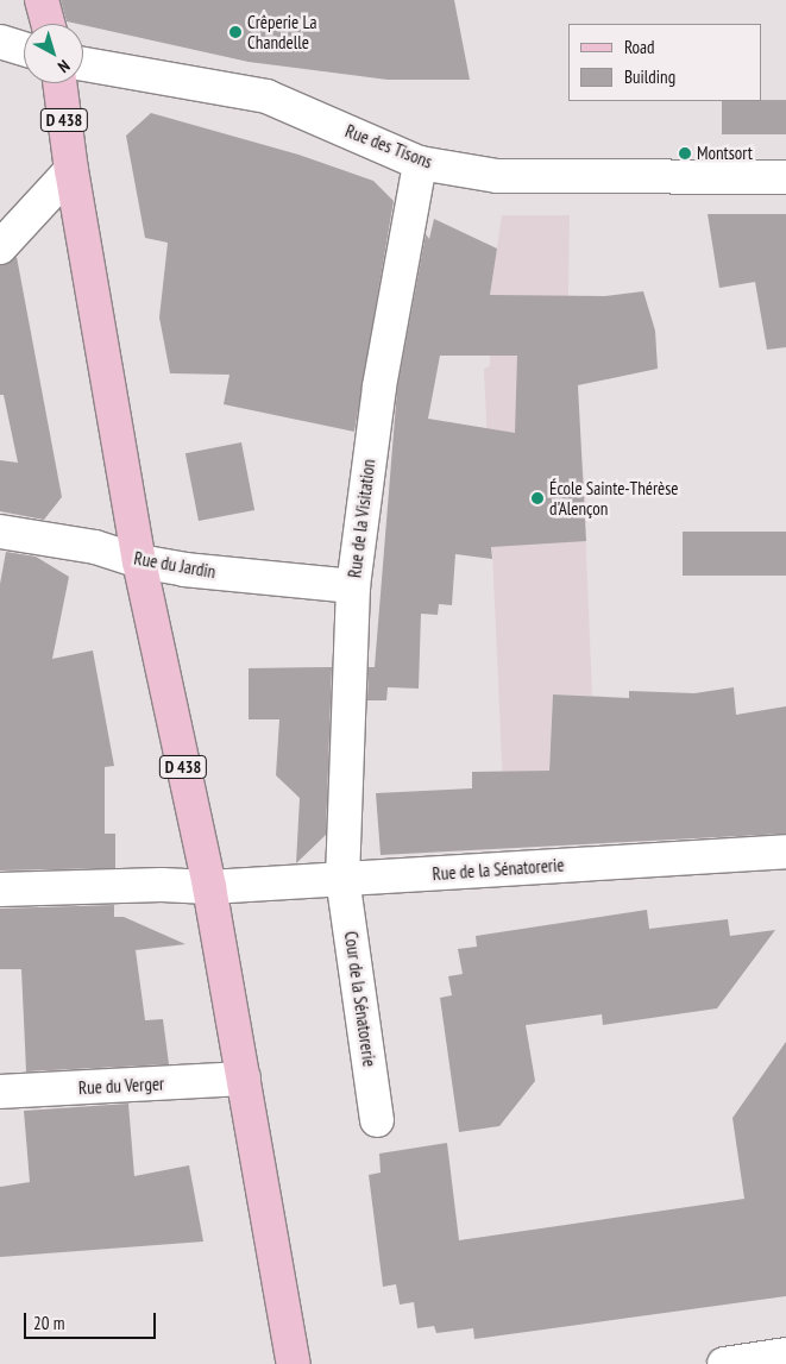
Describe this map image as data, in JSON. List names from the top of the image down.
{
  "streets": {
    "main road": ["D 438"],
    "street": [
      "Rue des Tisons",
      "Rue de la Visitation",
      "Rue du Jardin",
      "Rue de la Sénatorerie",
      "Cour de la Sénatorerie",
      "Rue du Verger"
    ]
  },
  "crossings": [
    ["D 438", "Rue du Jardin"],
    ["D 438", "Rue de la Sénatorerie"],
    ["D 438", "Rue du Verger"],
    ["Rue des Tisons", "Rue de la Visitation"],
    ["Rue de la Visitation", "Rue du Jardin"],
    ["Rue de la Visitation", "Rue de la Sénatorerie"],
    ["Rue de la Visitation", "Cour de la Sénatorerie"],
    ["Rue de la Sénatorerie", "Cour de la Sénatorerie"]
  ],
  "places": ["Crêperie La Chandelle", "Montsort", "École Sainte-Thérèse d'Alençon"],
  "legend": ["Road", "Building"],
  "scale_bar": "20 m",
  "north": "bottom right"
}
